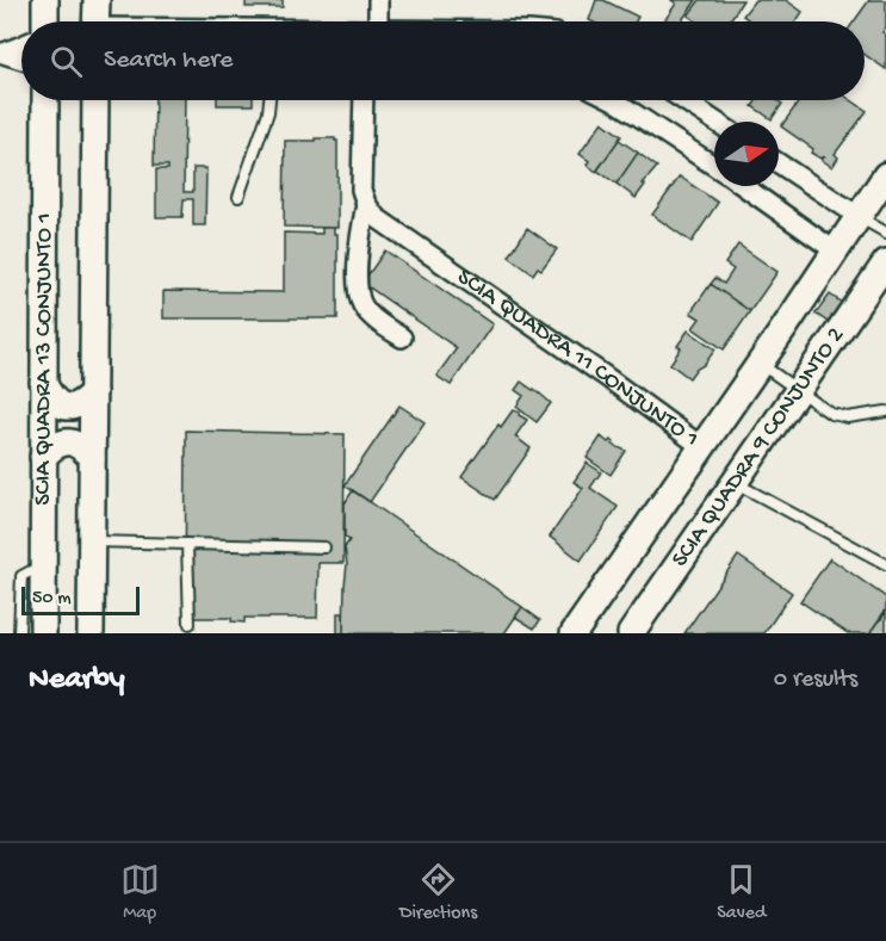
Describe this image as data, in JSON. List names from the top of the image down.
{
  "streets": {
    "street": ["SCIA QUADRA 11 CONJUNTO 1", "SCIA QUADRA 13 CONJUNTO 1", "SCIA QUADRA 9 CONJUNTO 2"]
  },
  "scale_bar": "50 m",
  "north": "right",
  "page": {
    "search": "Search here",
    "scale": "50 m",
    "heading": ["Nearby", "0 results"],
    "nav": ["Map", "Directions", "Saved"]
  }
}
